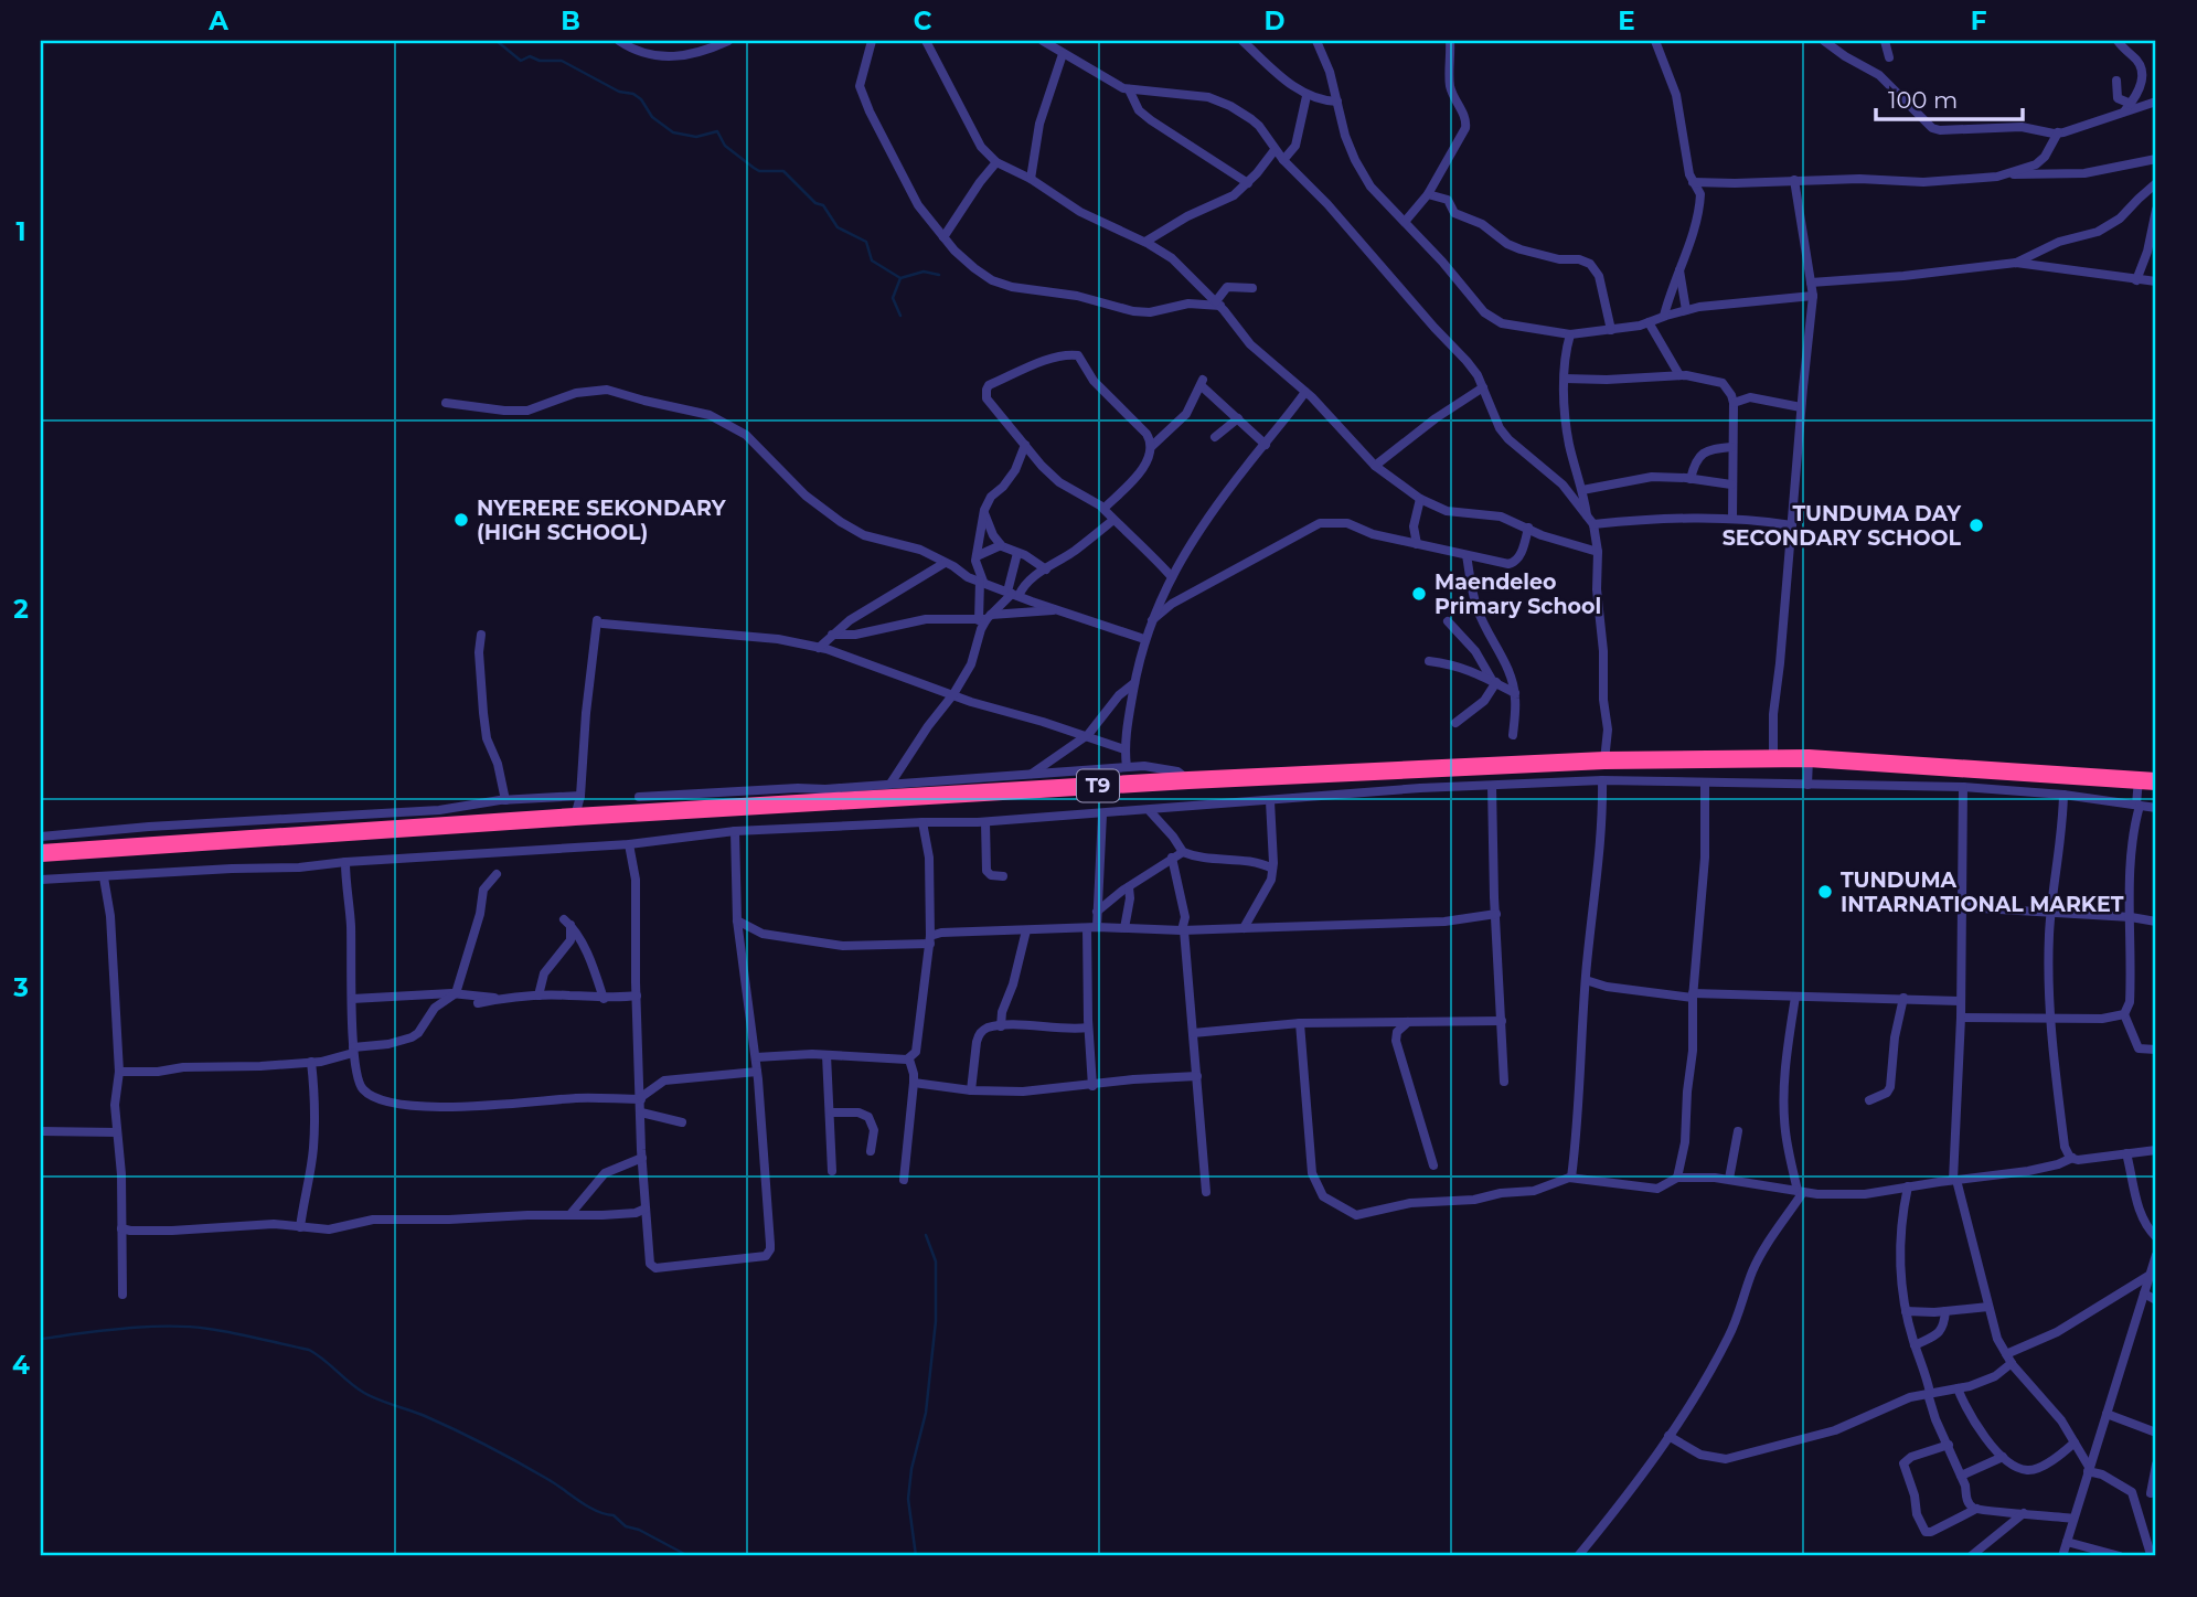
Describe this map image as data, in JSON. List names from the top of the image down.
{
  "streets": {
    "highway": ["T9"]
  },
  "places": [
    "NYERERE SEKONDARY (HIGH SCHOOL)",
    "TUNDUMA DAY SECONDARY SCHOOL",
    "Maendeleo Primary School",
    "TUNDUMA INTARNATIONAL MARKET"
  ],
  "scale_bar": "100 m",
  "grid": {
    "columns": [
      "A",
      "B",
      "C",
      "D",
      "E",
      "F"
    ],
    "rows": [
      "1",
      "2",
      "3",
      "4"
    ]
  }
}
